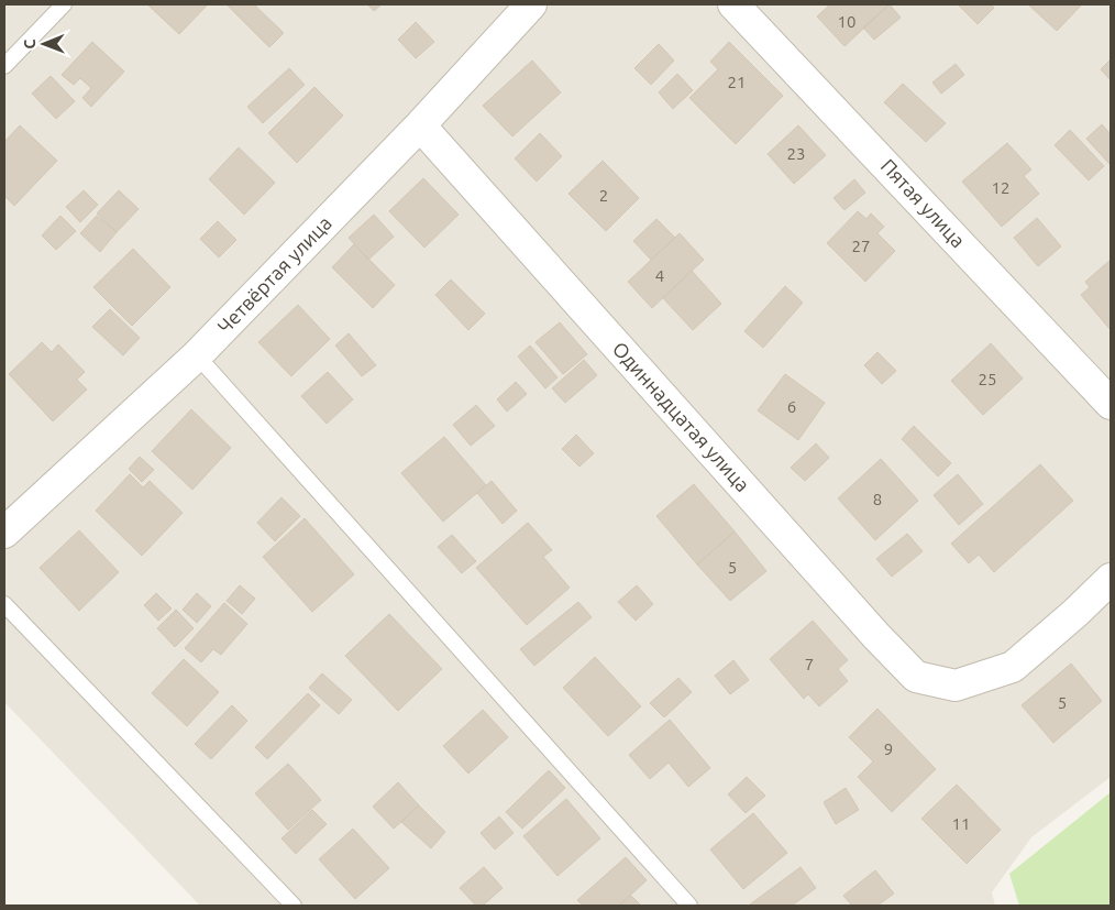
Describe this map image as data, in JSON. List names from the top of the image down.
{
  "streets": {
    "street": ["Пятая улица", "Четвёртая улица", "Одиннадцатая улица"]
  },
  "crossings": [
    ["Четвёртая улица", "Одиннадцатая улица"]
  ],
  "house_numbers": [
    "10",
    "21",
    "23",
    "12",
    "2",
    "27",
    "4",
    "25",
    "6",
    "8",
    "5",
    "7",
    "5",
    "9",
    "11"
  ],
  "north": "left"
}
